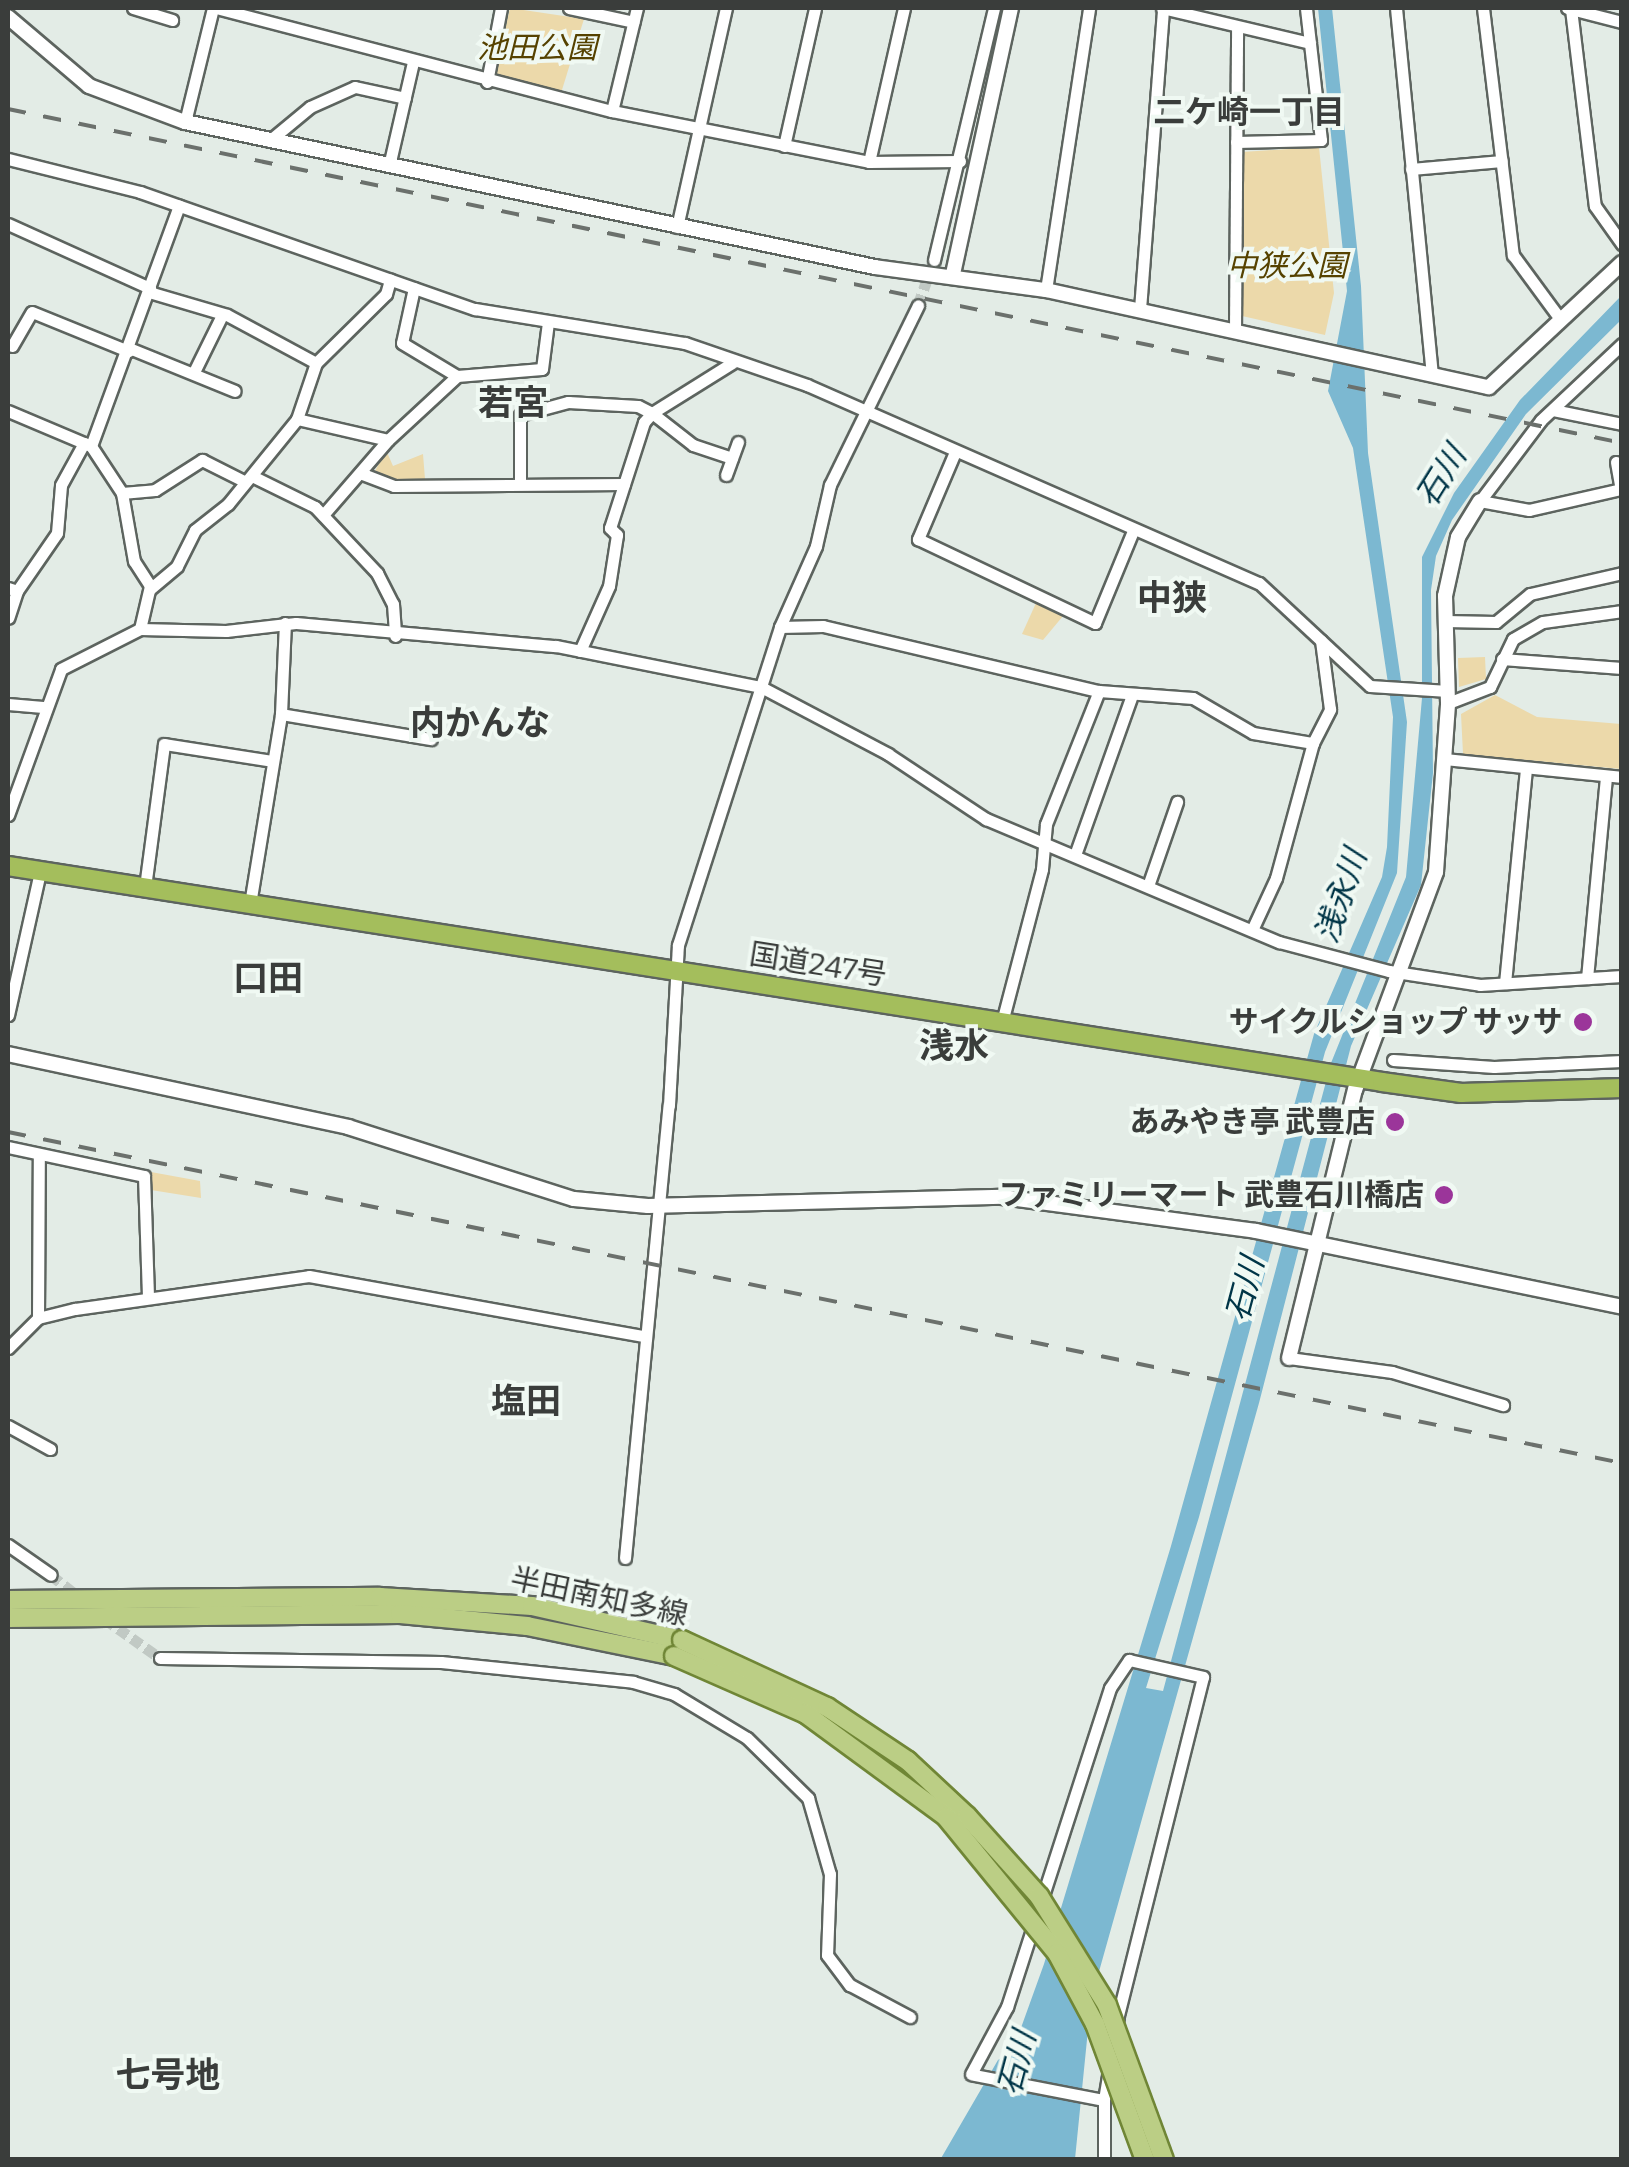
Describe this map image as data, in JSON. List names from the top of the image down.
{
  "streets": {
    "highway": ["国道247号"],
    "main road": ["半田南知多線"]
  },
  "districts": [
    "二ケ崎一丁目",
    "若宮",
    "中狭",
    "内かんな",
    "口田",
    "浅水",
    "塩田",
    "七号地"
  ],
  "water": ["石川", "浅永川"],
  "parks": ["池田公園", "中狭公園"],
  "places": ["サイクルショップ サッサ", "あみやき亭 武豊店", "ファミリーマート 武豊石川橋店"]
}
